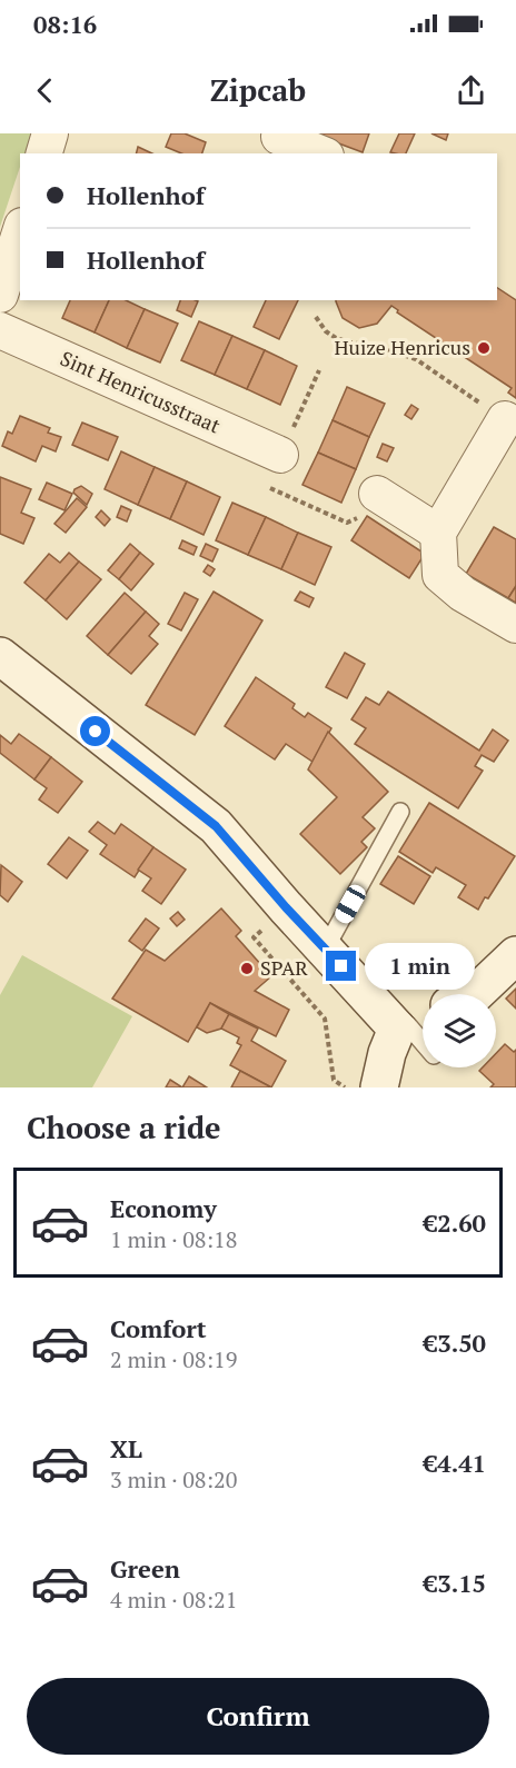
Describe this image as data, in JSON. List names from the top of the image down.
{
  "streets": {
    "street": ["Sint Henricusstraat"]
  },
  "places": ["Huize Henricus", "SPAR"],
  "page": {
    "status": "08:16",
    "header": "Zipcab",
    "banner": ["Hollenhof", "Hollenhof"],
    "bubble": "1 min",
    "heading": "Choose a ride",
    "list": [
      {
        "name": "Economy",
        "note": "1 min · 08:18",
        "value": "€2.60"
      },
      {
        "name": "Comfort",
        "note": "2 min · 08:19",
        "value": "€3.50"
      },
      {
        "name": "XL",
        "note": "3 min · 08:20",
        "value": "€4.41"
      },
      {
        "name": "Green",
        "note": "4 min · 08:21",
        "value": "€3.15"
      }
    ],
    "buttons": "Confirm"
  }
}
